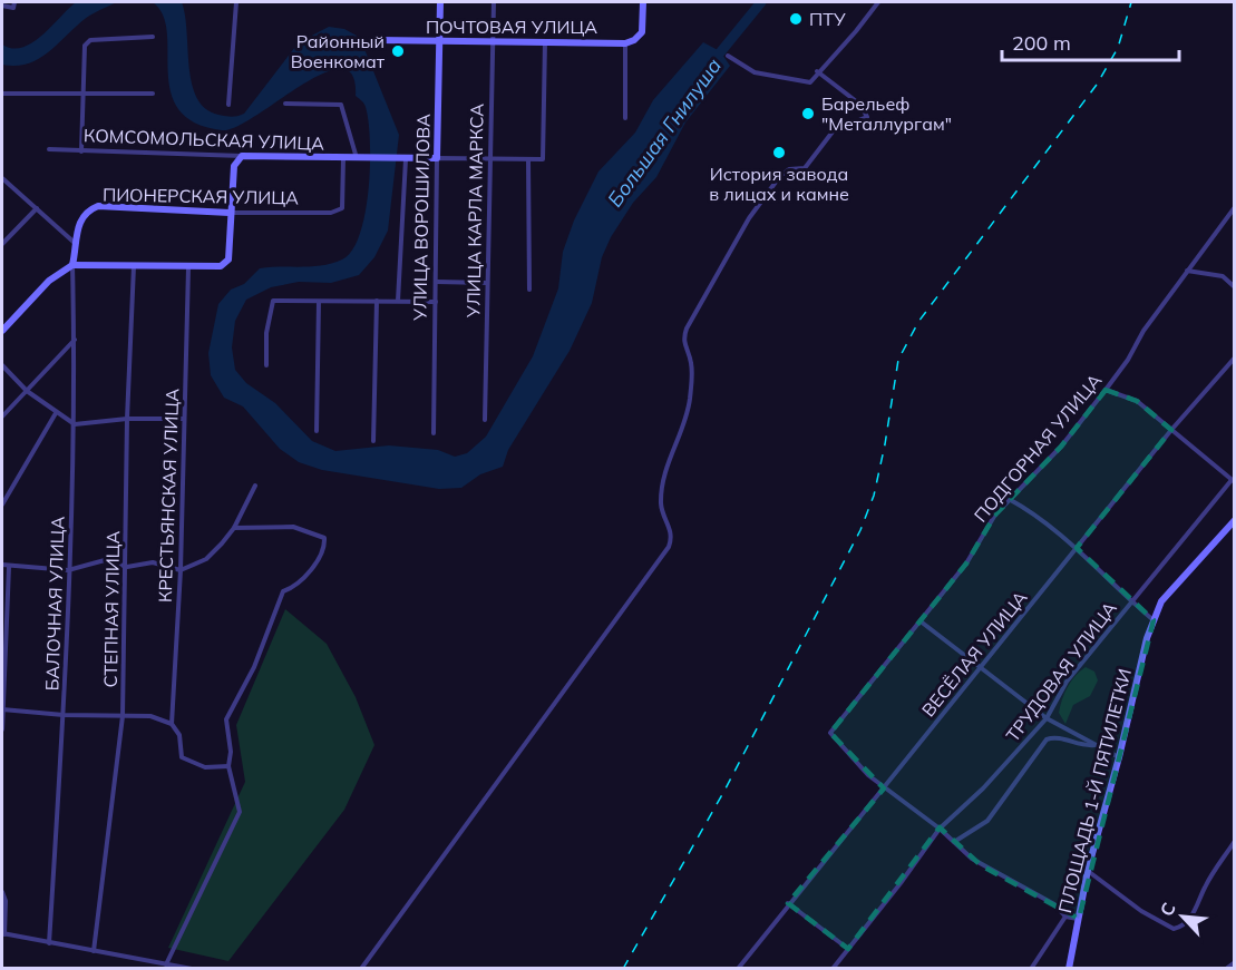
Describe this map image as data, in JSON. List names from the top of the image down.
{
  "streets": {
    "main road": [
      "ПОЧТОВАЯ УЛИЦА",
      "КОМСОМОЛЬСКАЯ УЛИЦА",
      "ПИОНЕРСКАЯ УЛИЦА",
      "УЛИЦА ВОРОШИЛОВА",
      "ПЛОЩАДЬ 1-Й ПЯТИЛЕТКИ"
    ],
    "street": [
      "УЛИЦА КАРЛА МАРКСА",
      "ПОДГОРНАЯ УЛИЦА",
      "КРЕСТЬЯНСКАЯ УЛИЦА",
      "БАЛОЧНАЯ УЛИЦА",
      "СТЕПНАЯ УЛИЦА",
      "ВЕСЁЛАЯ УЛИЦА",
      "ТРУДОВАЯ УЛИЦА"
    ]
  },
  "crossings": [
    ["ПОЧТОВАЯ УЛИЦА", "УЛИЦА КАРЛА МАРКСА"],
    ["ПОЧТОВАЯ УЛИЦА", "УЛИЦА ВОРОШИЛОВА"],
    ["КОМСОМОЛЬСКАЯ УЛИЦА", "ПИОНЕРСКАЯ УЛИЦА"],
    ["ПИОНЕРСКАЯ УЛИЦА", "БАЛОЧНАЯ УЛИЦА"],
    ["ПОДГОРНАЯ УЛИЦА", "ВЕСЁЛАЯ УЛИЦА"]
  ],
  "water": ["Большая Гнилуша"],
  "places": [
    "ПТУ",
    "Районный Военкомат",
    "Барельеф \"Металлургам\"",
    "История завода в лицах и камне"
  ],
  "scale_bar": "200 m",
  "north": "top left"
}
